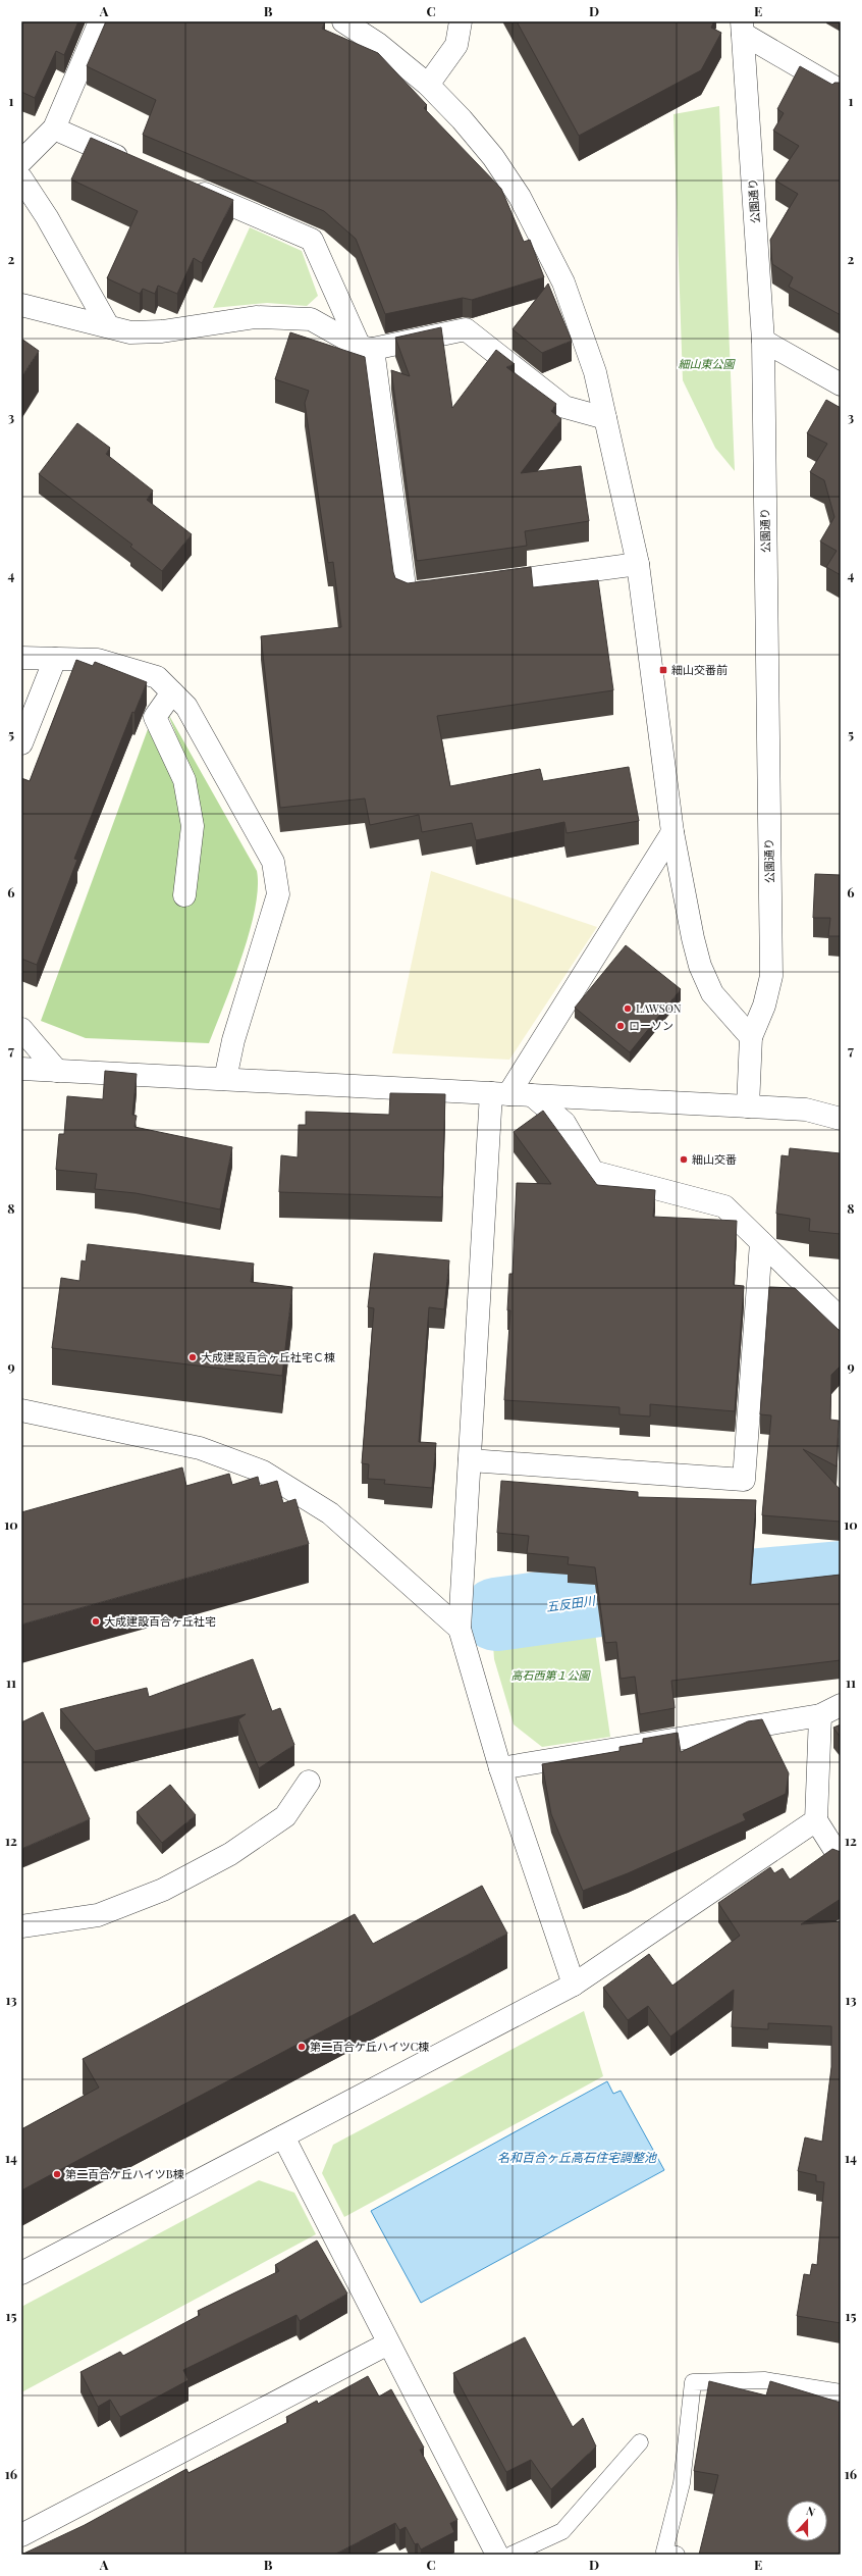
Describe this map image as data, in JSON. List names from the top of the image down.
{
  "streets": {
    "street": ["公園通り"]
  },
  "water": ["五反田川", "名和百合ヶ丘高石住宅調整池"],
  "parks": ["細山東公園", "高石西第１公園"],
  "places": {
    "transit": ["細山交番前"],
    "other": [
      "LAWSON",
      "ローソン",
      "細山交番",
      "大成建設百合ヶ丘社宅Ｃ棟",
      "大成建設百合ヶ丘社宅",
      "第二百合ケ丘ハイツC棟",
      "第二百合ケ丘ハイツB棟"
    ]
  },
  "north": "top",
  "grid": {
    "columns": [
      "A",
      "B",
      "C",
      "D",
      "E"
    ],
    "rows": [
      "1",
      "2",
      "3",
      "4",
      "5",
      "6",
      "7",
      "8",
      "9",
      "10",
      "11",
      "12",
      "13",
      "14",
      "15",
      "16"
    ]
  }
}
